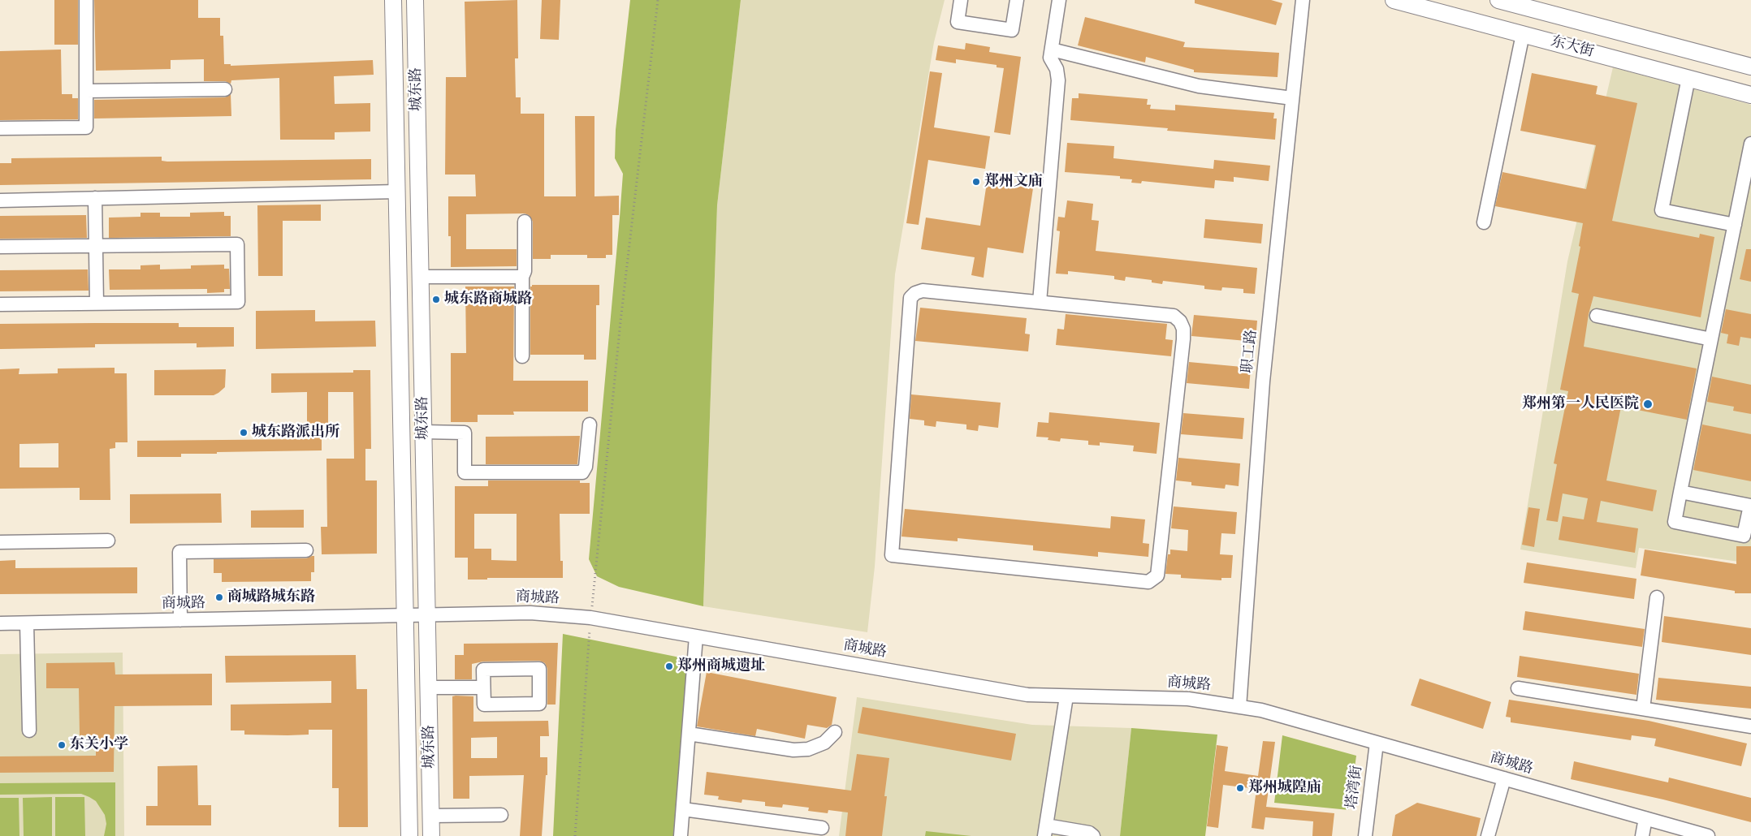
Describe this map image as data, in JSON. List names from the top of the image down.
{
  "streets": {
    "main road": ["东大街", "城东路"],
    "street": ["职工路", "商城路", "塔湾街"]
  },
  "crossings": [
    ["城东路", "商城路"],
    ["职工路", "商城路"],
    ["商城路", "塔湾街"]
  ],
  "places": [
    "郑州文庙",
    "城东路商城路",
    "郑州第一人民医院",
    "城东路派出所",
    "商城路城东路",
    "郑州商城遗址",
    "东关小学",
    "郑州城隍庙"
  ]
}
